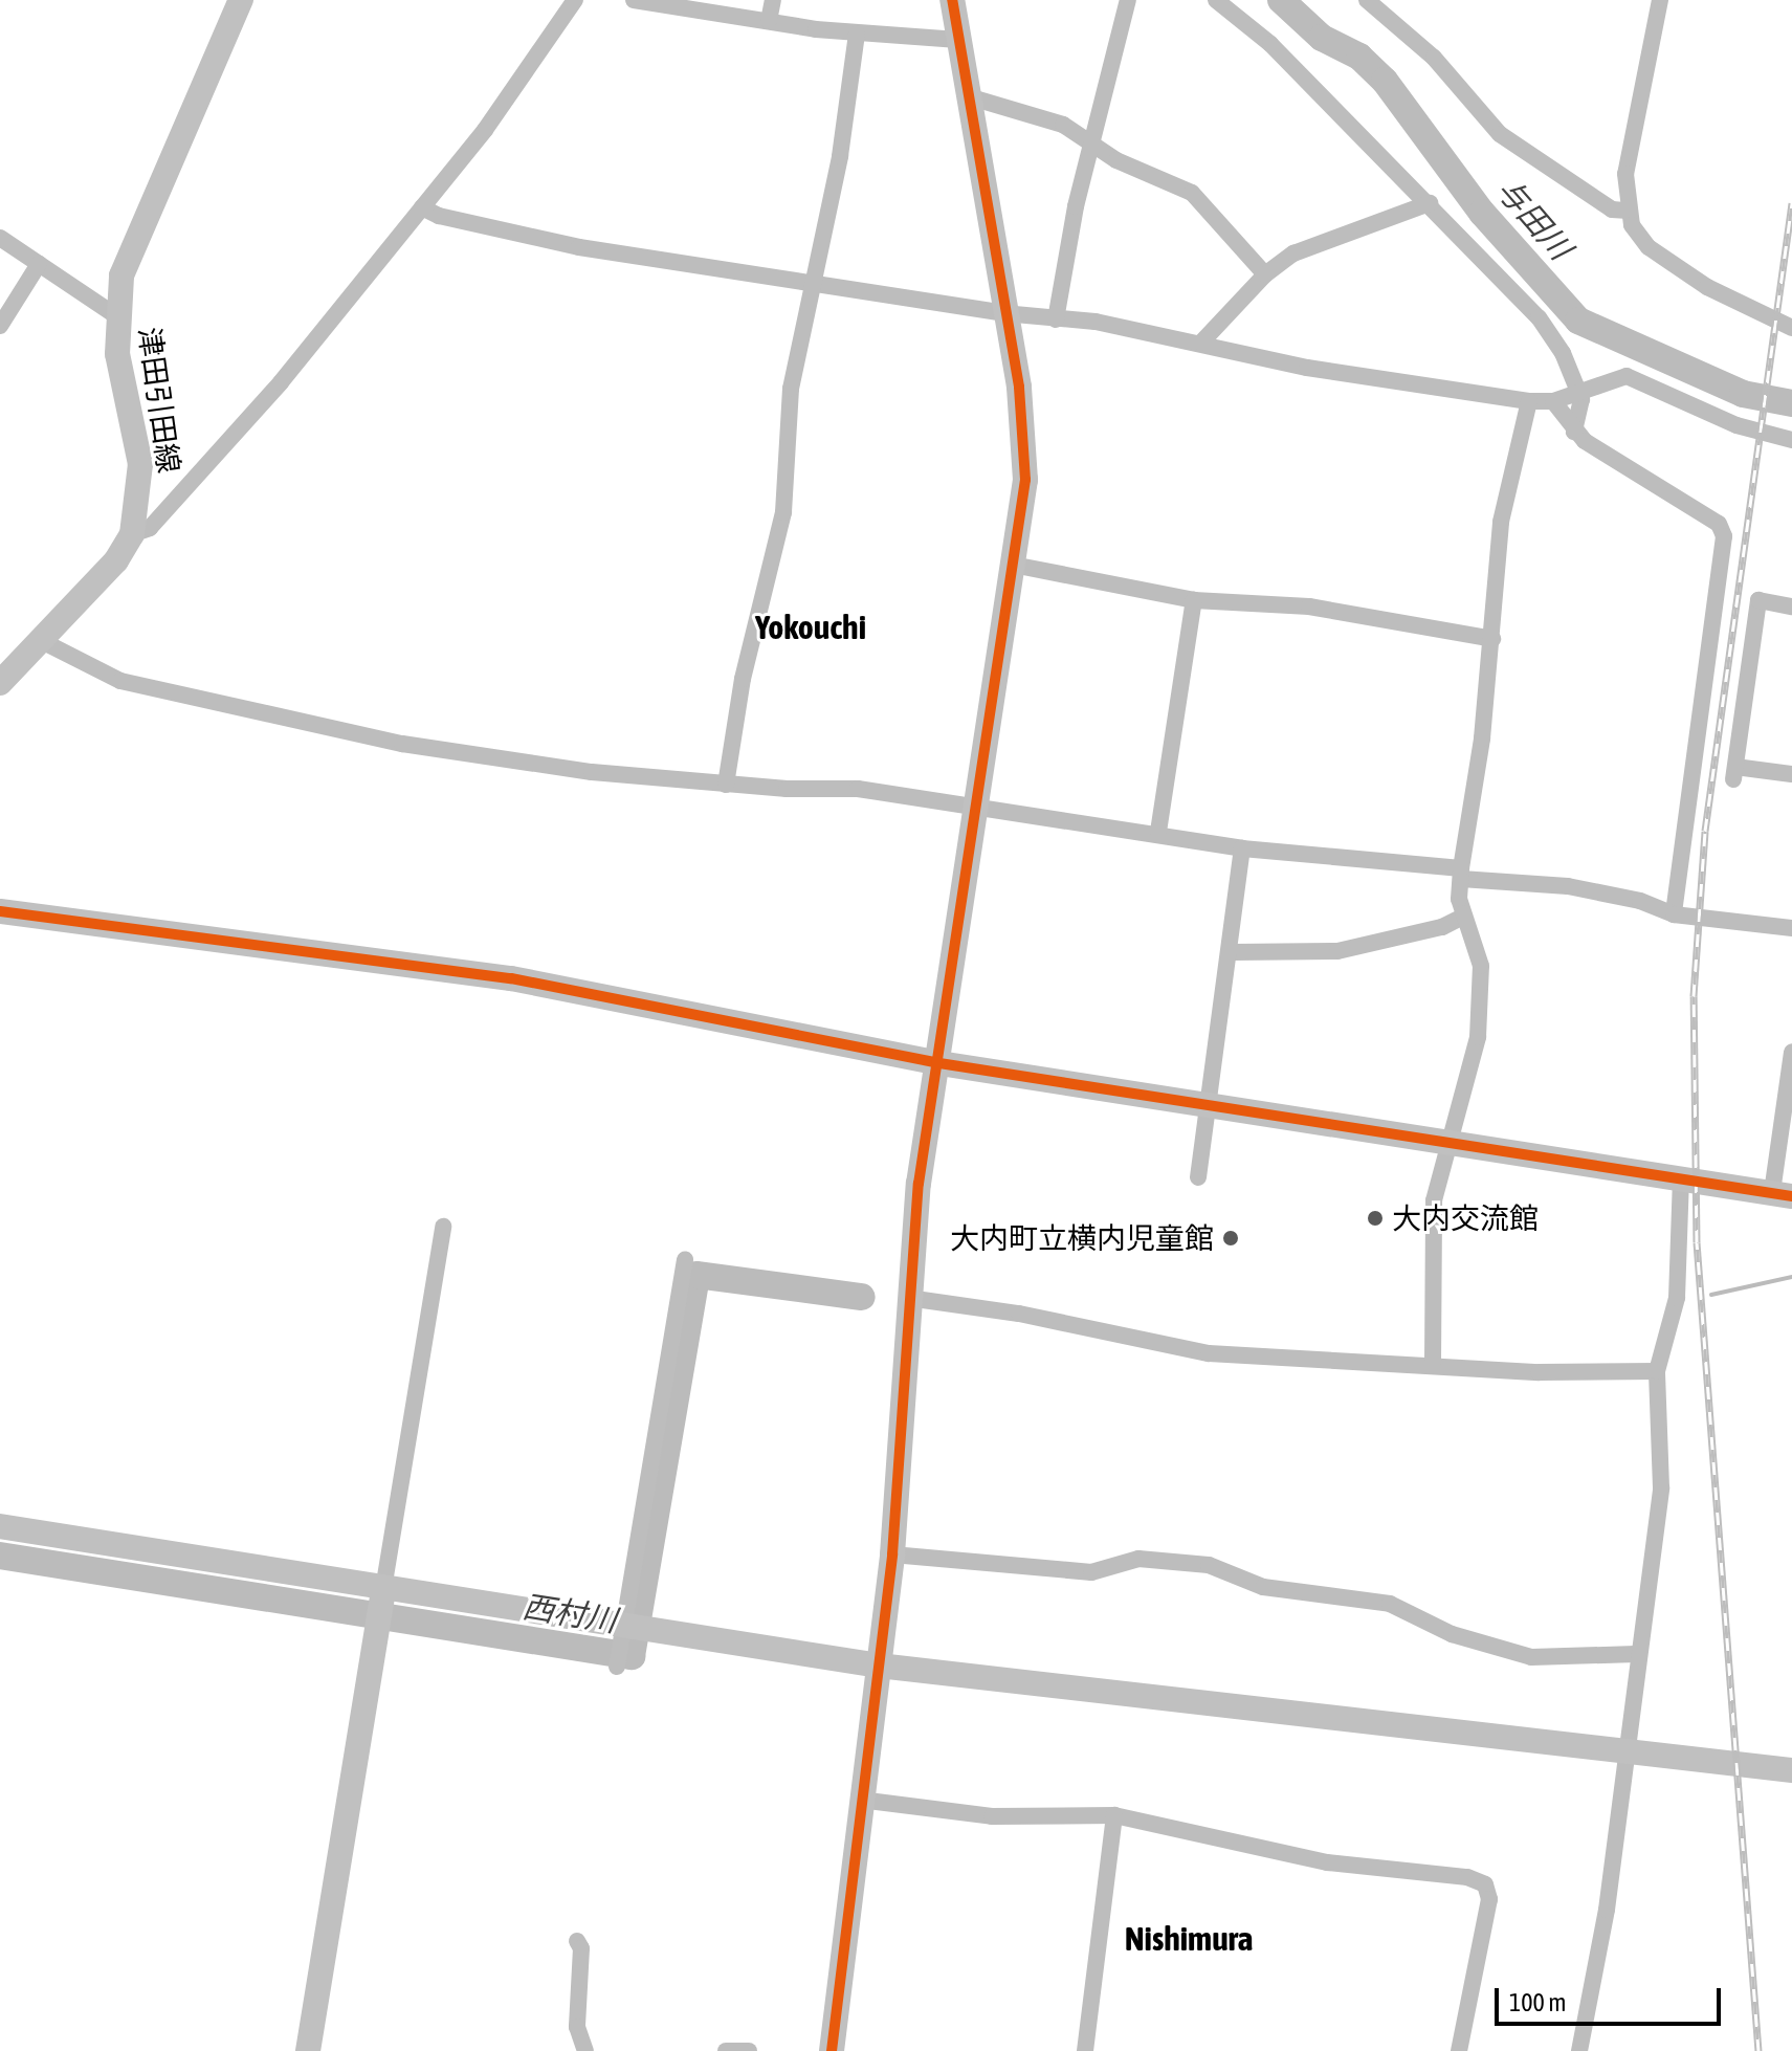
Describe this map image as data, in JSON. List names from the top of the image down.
{
  "streets": {
    "street": ["津田引田線"]
  },
  "districts": ["Yokouchi", "Nishimura"],
  "water": ["与田川", "西村川"],
  "places": ["大内交流館", "大内町立横内児童館"],
  "scale_bar": "100 m"
}
